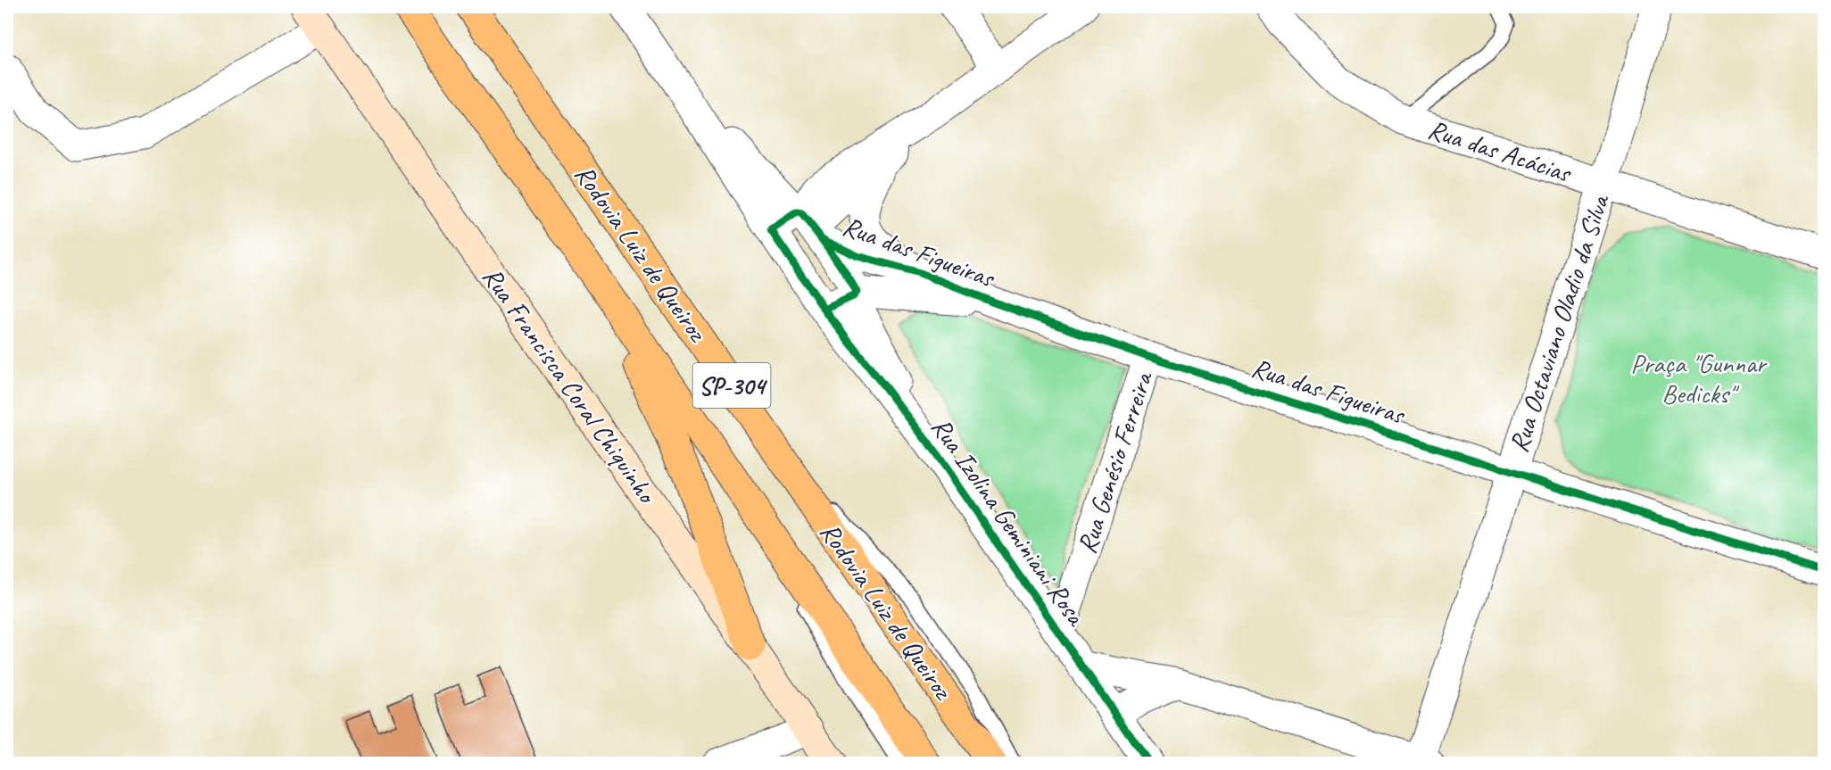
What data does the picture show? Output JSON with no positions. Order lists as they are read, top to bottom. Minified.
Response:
{"streets":{"highway":["Rodovia Luiz de Queiroz","SP-304"],"main road":["Rua Francisca Coral Chiquinho"],"street":["Rua das Acácias","Rua das Figueiras","Rua Octaviano Oladio da Silva","Rua Genésio Ferreira","Rua Izolina Geminiani Rosa"]},"crossings":[["Rua das Acácias","Rua Octaviano Oladio da Silva"],["Rua das Figueiras","Rua Octaviano Oladio da Silva"],["Rua das Figueiras","Rua Genésio Ferreira"],["Rua das Figueiras","Rua Izolina Geminiani Rosa"],["Rua Genésio Ferreira","Rua Izolina Geminiani Rosa"]],"parks":["Praça \"Gunnar Bedicks\""]}
